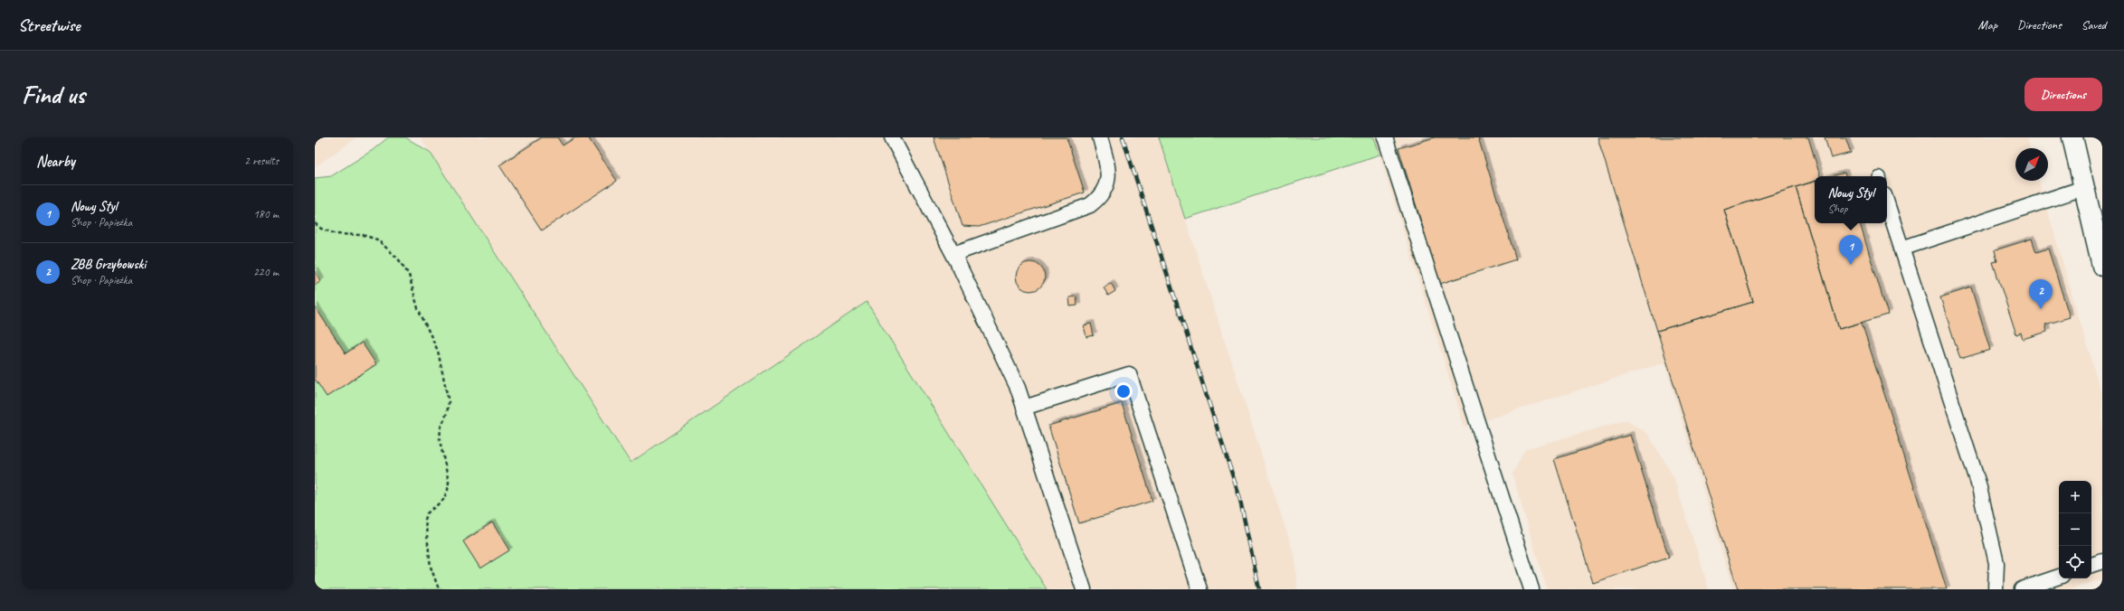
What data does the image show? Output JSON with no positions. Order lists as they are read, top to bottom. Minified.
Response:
{"north":"top right","page":{"header":"Streetwise","nav":["Map","Directions","Saved"],"buttons":"Directions","title":"Find us","heading":["Nearby","2 results"],"popup":["Nowy Styl","Shop"],"list":[{"mark":"1","name":"Nowy Styl","note":"Shop · Papieżka","value":"180 m"},{"mark":"2","name":"ZBB Grzybowski","note":"Shop · Papieżka","value":"220 m"}],"pins":["1","2"],"map_buttons":["+","−"]}}
